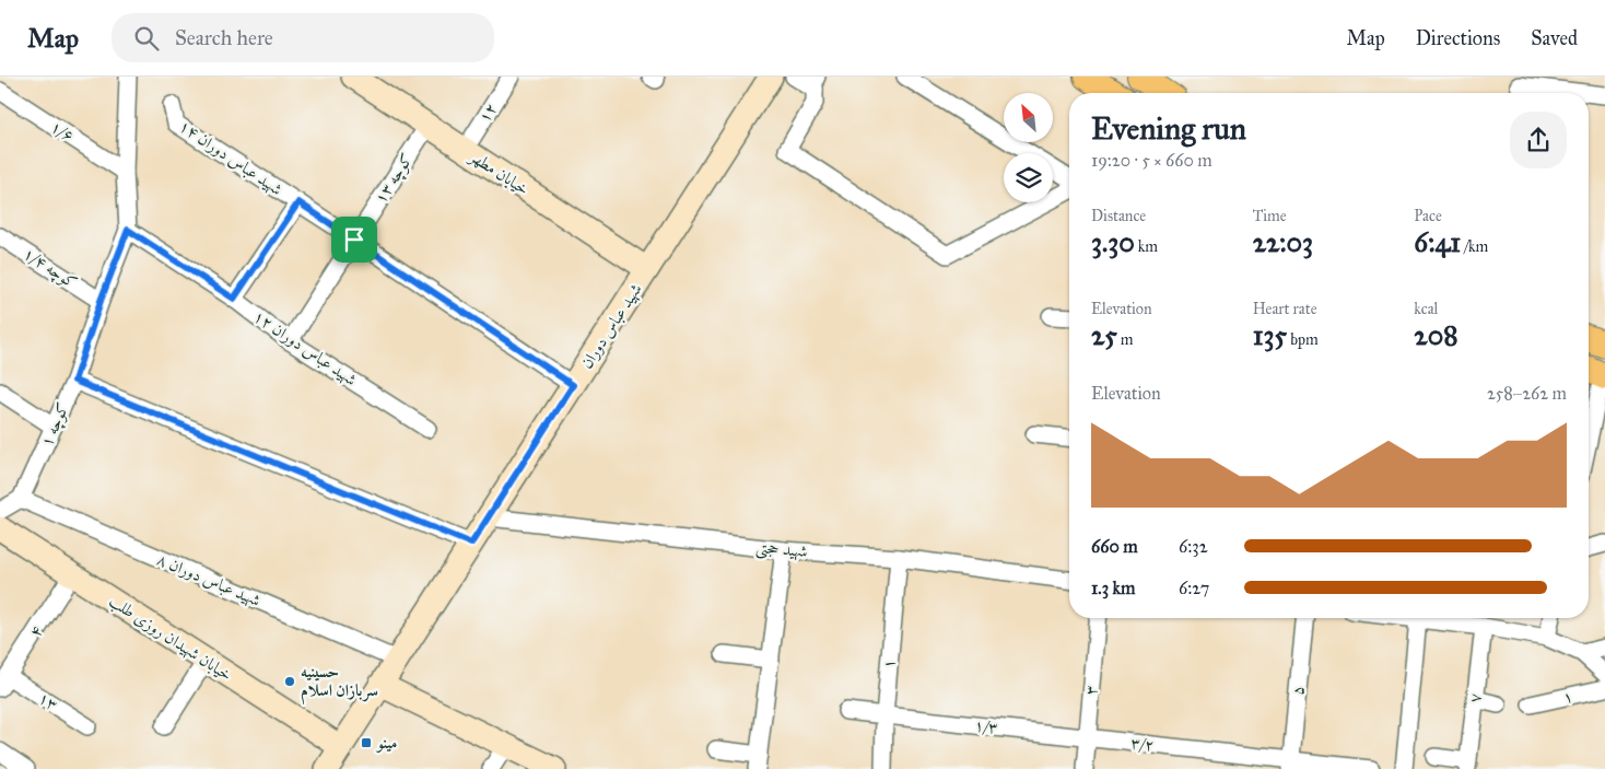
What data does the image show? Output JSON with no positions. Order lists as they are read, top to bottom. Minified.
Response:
{"streets":{"street":["۱۲","۱/۶","شهید عباس دوران ۱۴","خیابان مطهر","کوچه ۱۳","کوچه ۱/۴","شهید عباس دوران","شهید عباس دوران ۱۲","کوچه ۱","شهید حجتی","شهید عباس دوران ۸","۴","خیابان شهیدان روزی طلب","۱","۳","۵","۷","۱۳","۱/۳","۳/۲"]},"crossings":[["۱۲","خیابان مطهر"],["۱/۶","کوچه ۱"],["شهید عباس دوران ۱۴","کوچه ۱۳"],["شهید عباس دوران ۱۴","شهید عباس دوران"],["خیابان مطهر","کوچه ۱۳"],["خیابان مطهر","شهید عباس دوران"],["کوچه ۱۳","شهید عباس دوران ۱۲"],["کوچه ۱/۴","کوچه ۱"],["شهید عباس دوران","شهید حجتی"],["شهید عباس دوران","شهید عباس دوران ۸"],["شهید عباس دوران","خیابان شهیدان روزی طلب"],["شهید عباس دوران ۱۲","کوچه ۱"],["کوچه ۱","شهید عباس دوران ۸"],["شهید حجتی","۱"],["۴","خیابان شهیدان روزی طلب"],["۴","۱۳"],["۱","۱/۳"],["۳","۱/۳"],["۳","۳/۲"],["۵","۳/۲"],["۱/۳","۳/۲"]],"places":{"other":["حسینیه سربازان اسلام"],"transit":["مینو"]},"north":"top left","page":{"header":"Map","search":"Search here","nav":["Map","Directions","Saved"],"heading":["Evening run","19:20 · 5 × 660 m"],"stats":[["Distance","3.30 km"],["Time","22:03"],["Pace","6:41 /km"],["Elevation","25 m"],["Heart rate","135 bpm"],["kcal","208"]],"chart":["Elevation","258–262 m"],"list":[{"name":"660 m","note":"6:32"},{"name":"1.3 km","note":"6:27"}]}}
